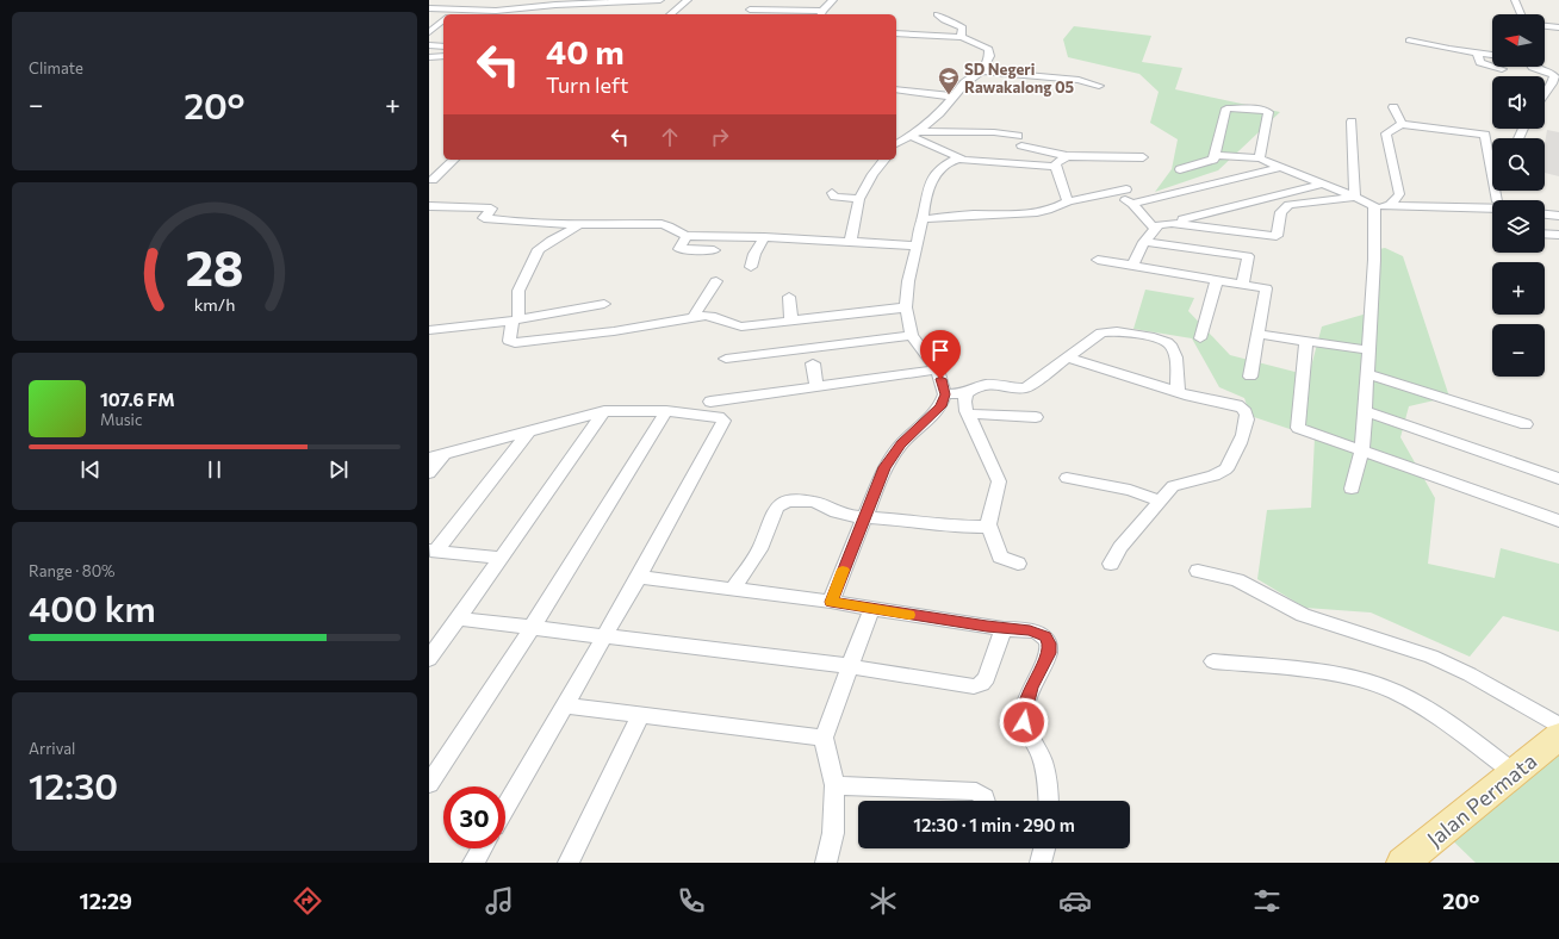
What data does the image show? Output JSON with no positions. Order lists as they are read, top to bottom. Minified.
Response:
{"streets":{"main road":["Jalan Permata"]},"places":{"school or university":["SD Negeri Rawakalong 05"]},"north":"left","page":{"tile":["Climate",["Range · 80%","400 km"],["Arrival","12:30"]],"map_buttons":["+","−"],"turn":["40 m","Turn left"],"heat":["−","20°","+"],"song":["107.6 FM","Music"],"limit":"30","trip":"12:30 · 1 min · 290 m","tabs":["12:29","20°"],"gauge":["28","km/h"]}}
